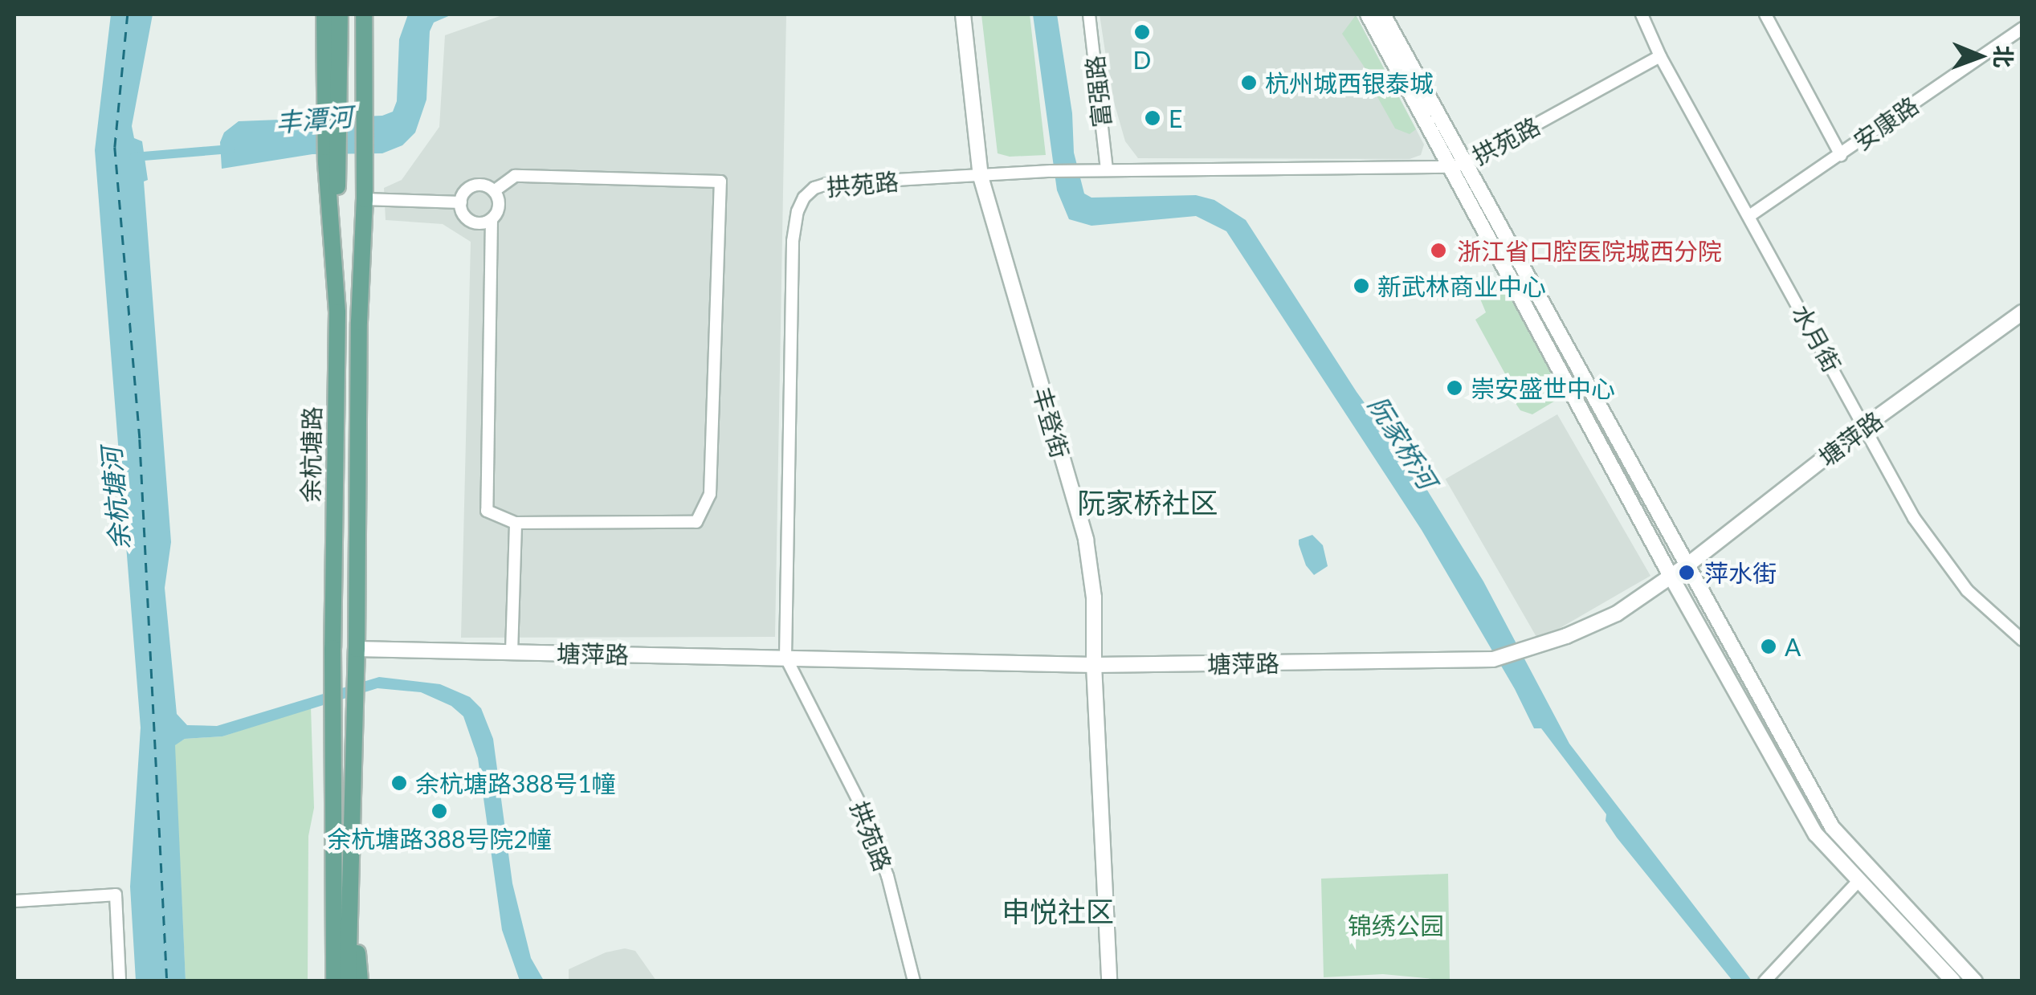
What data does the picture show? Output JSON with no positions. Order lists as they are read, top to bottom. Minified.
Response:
{"streets":{"main road":["余杭塘路"],"street":["富强路","安康路","拱苑路","水月街","丰登街","塘萍路"]},"crossings":[["富强路","拱苑路"],["安康路","水月街"],["拱苑路","水月街"],["拱苑路","丰登街"],["拱苑路","塘萍路"],["水月街","塘萍路"],["丰登街","塘萍路"],["塘萍路","余杭塘路"]],"districts":["阮家桥社区","申悦社区"],"water":["丰潭河","阮家桥河","余杭塘河"],"parks":["锦绣公园"],"places":["D","杭州城西银泰城","E","浙江省口腔医院城西分院","新武林商业中心","崇安盛世中心","萍水街","A","余杭塘路388号1幢","余杭塘路388号院2幢"],"north":"right"}
